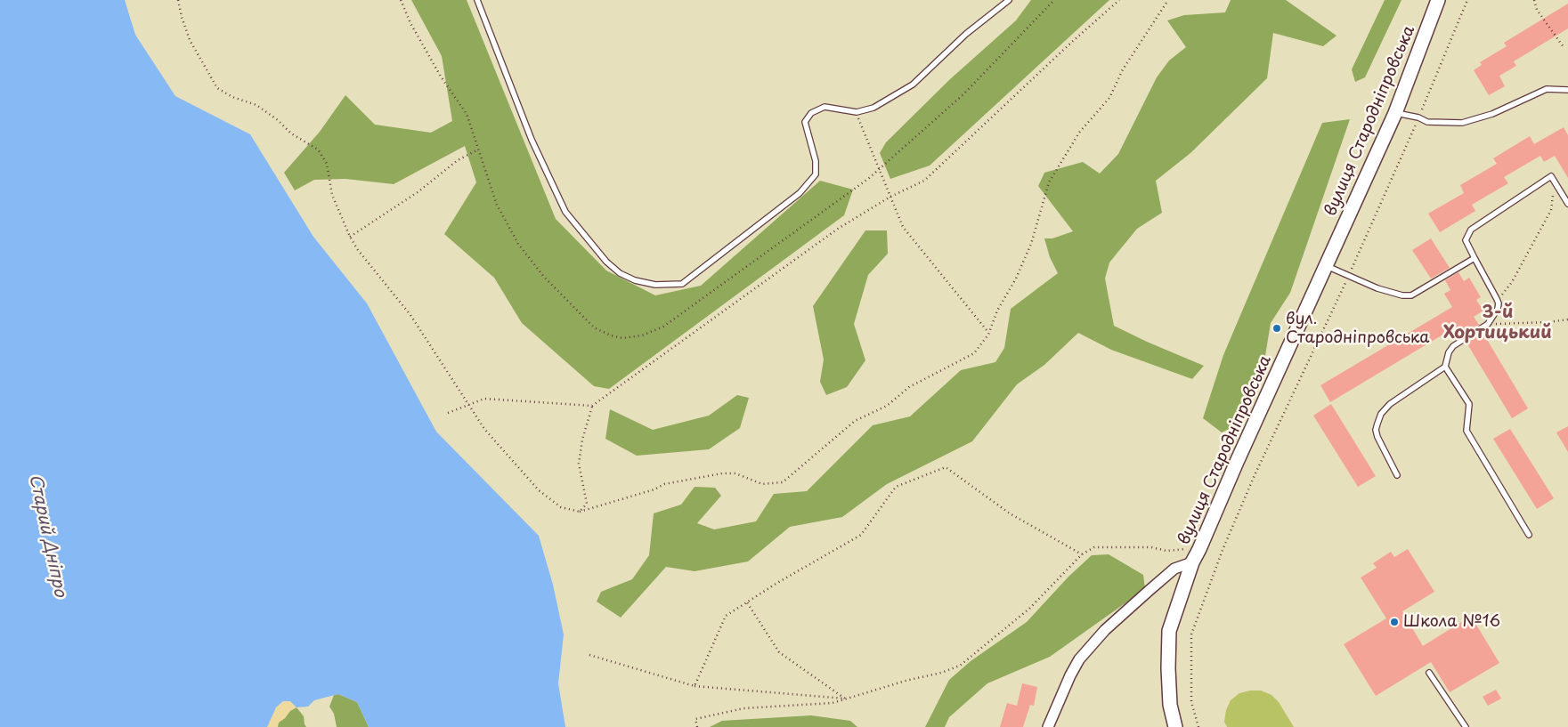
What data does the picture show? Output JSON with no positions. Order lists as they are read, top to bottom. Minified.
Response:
{"streets":{"street":["вулиця Стародніпровська"]},"districts":["3-й Хортицький"],"water":["Старий Дніпро"],"places":["вул. Стародніпровська","Школа №16"]}
